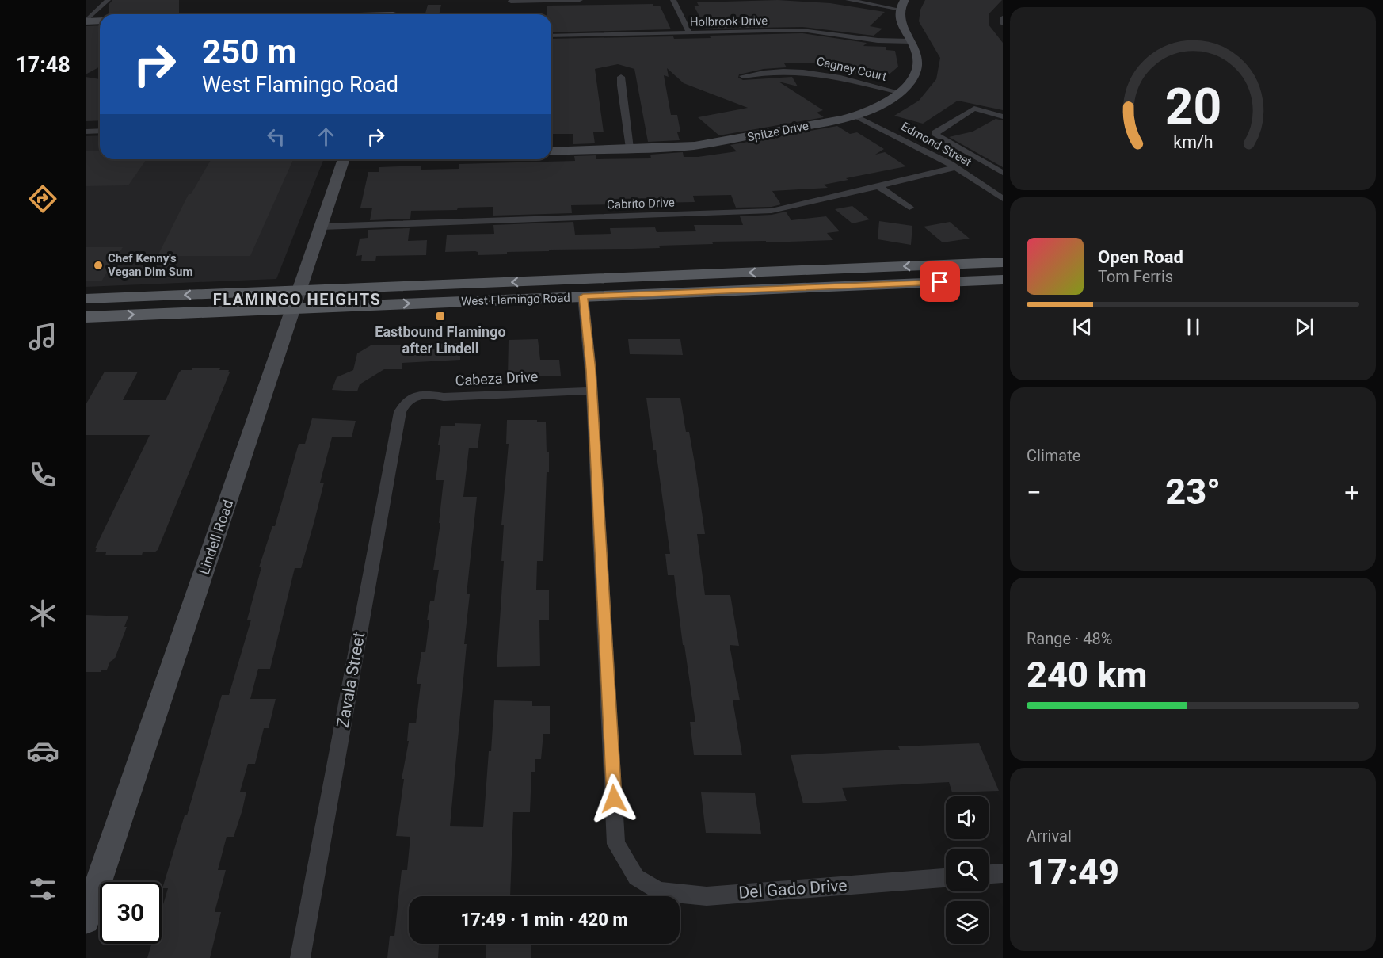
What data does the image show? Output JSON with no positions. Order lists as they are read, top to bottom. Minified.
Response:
{"streets":{"main road":["West Flamingo Road"],"street":["Holbrook Drive","Cagney Court","Spitze Drive","Edmond Street","Cabrito Drive","Cabeza Drive","Lindell Road","Zavala Street","Del Gado Drive"]},"crossings":[["Holbrook Drive","Spitze Drive"],["Cagney Court","Spitze Drive"],["Spitze Drive","Edmond Street"],["Edmond Street","Cabrito Drive"],["Cabrito Drive","Lindell Road"],["West Flamingo Road","Lindell Road"],["Cabeza Drive","Zavala Street"],["Cabeza Drive","Del Gado Drive"]],"districts":["FLAMINGO HEIGHTS"],"places":{"other":["Chef Kenny's Vegan Dim Sum"],"transit":["Eastbound Flamingo after Lindell"]},"page":{"tabs":"17:48","turn":["250 m","West Flamingo Road"],"song":["Open Road","Tom Ferris"],"tile":["Climate",["Range · 48%","240 km"],["Arrival","17:49"]],"heat":["−","23°","+"],"limit":"30","trip":"17:49 · 1 min · 420 m","gauge":["20","km/h"]}}
